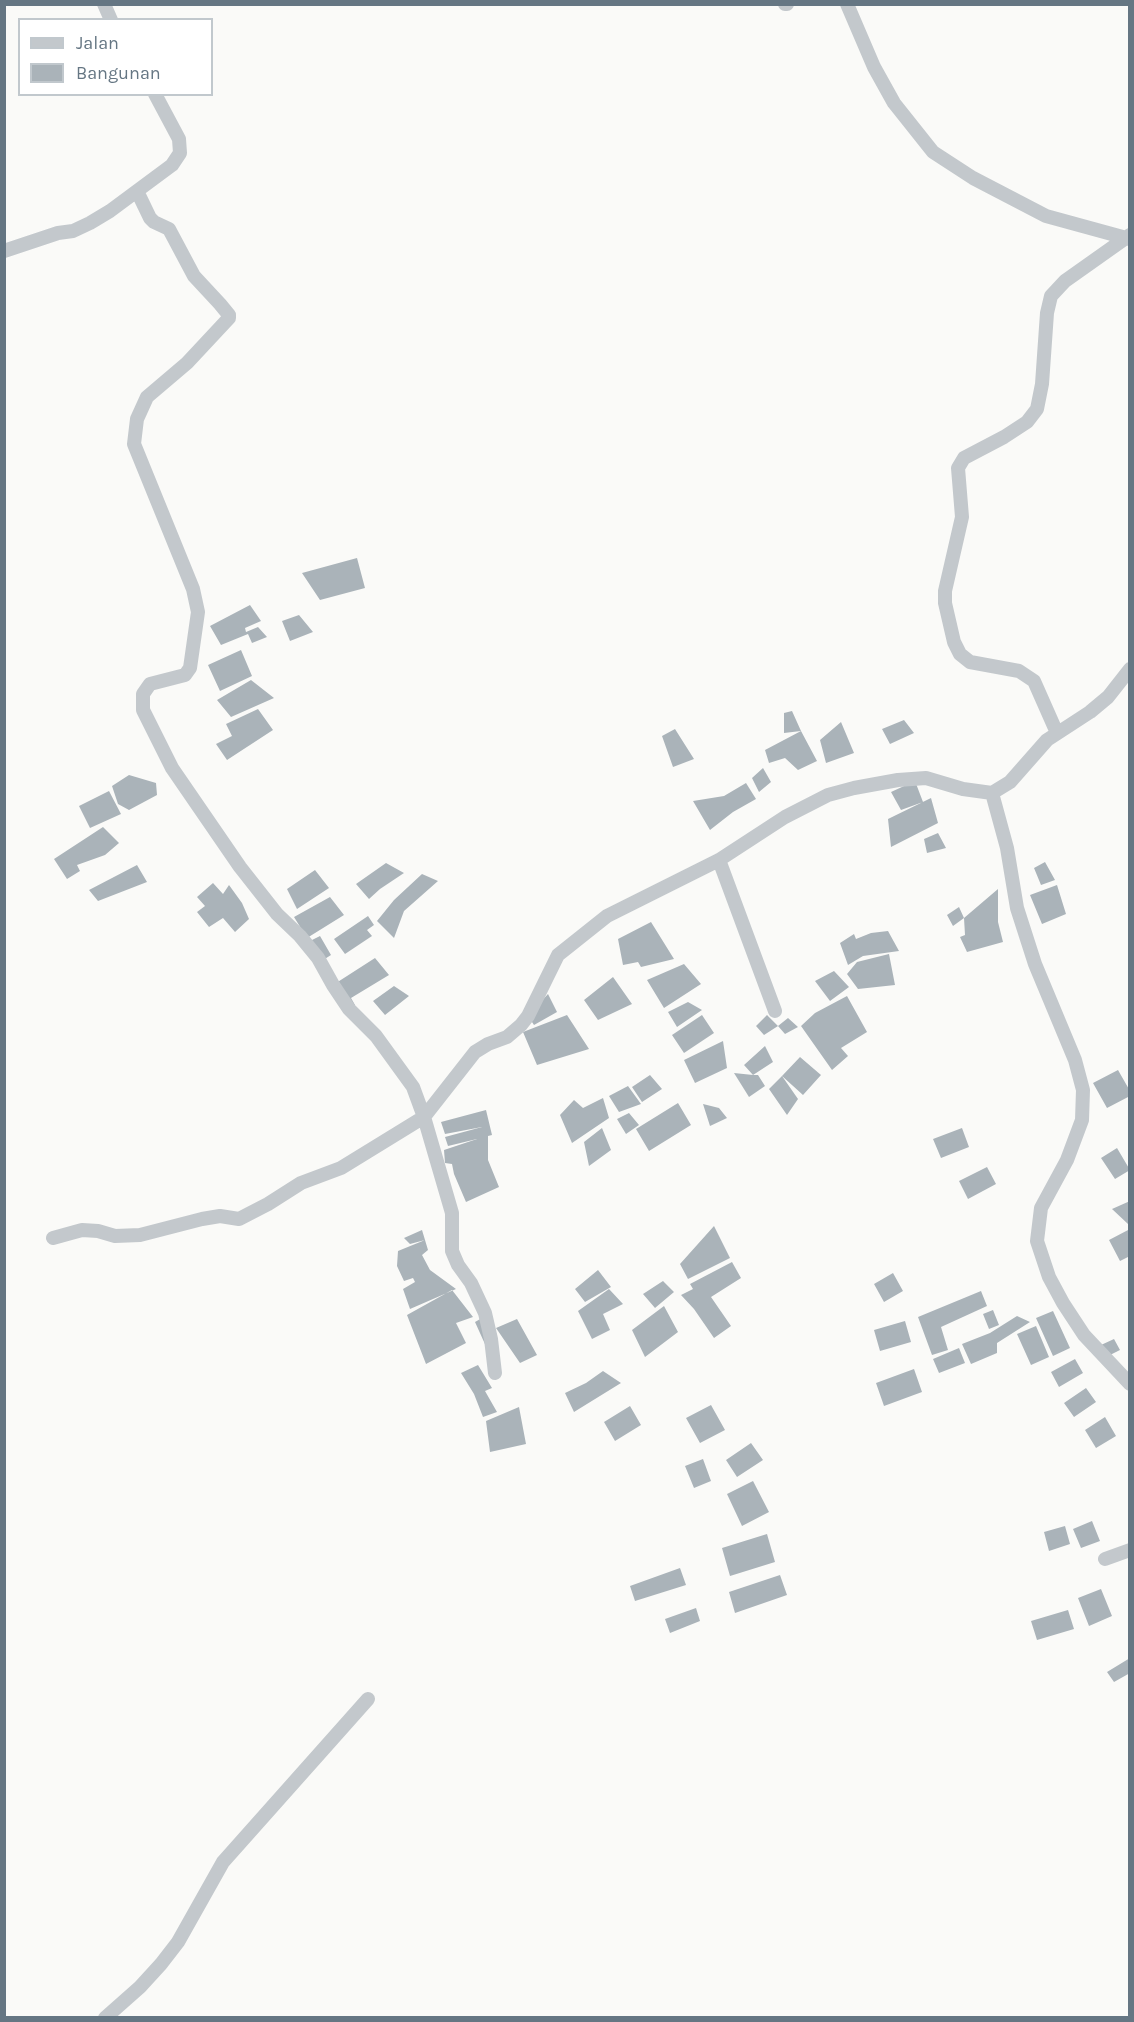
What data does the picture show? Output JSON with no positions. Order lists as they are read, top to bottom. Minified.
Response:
{"legend":["Jalan","Bangunan"]}
